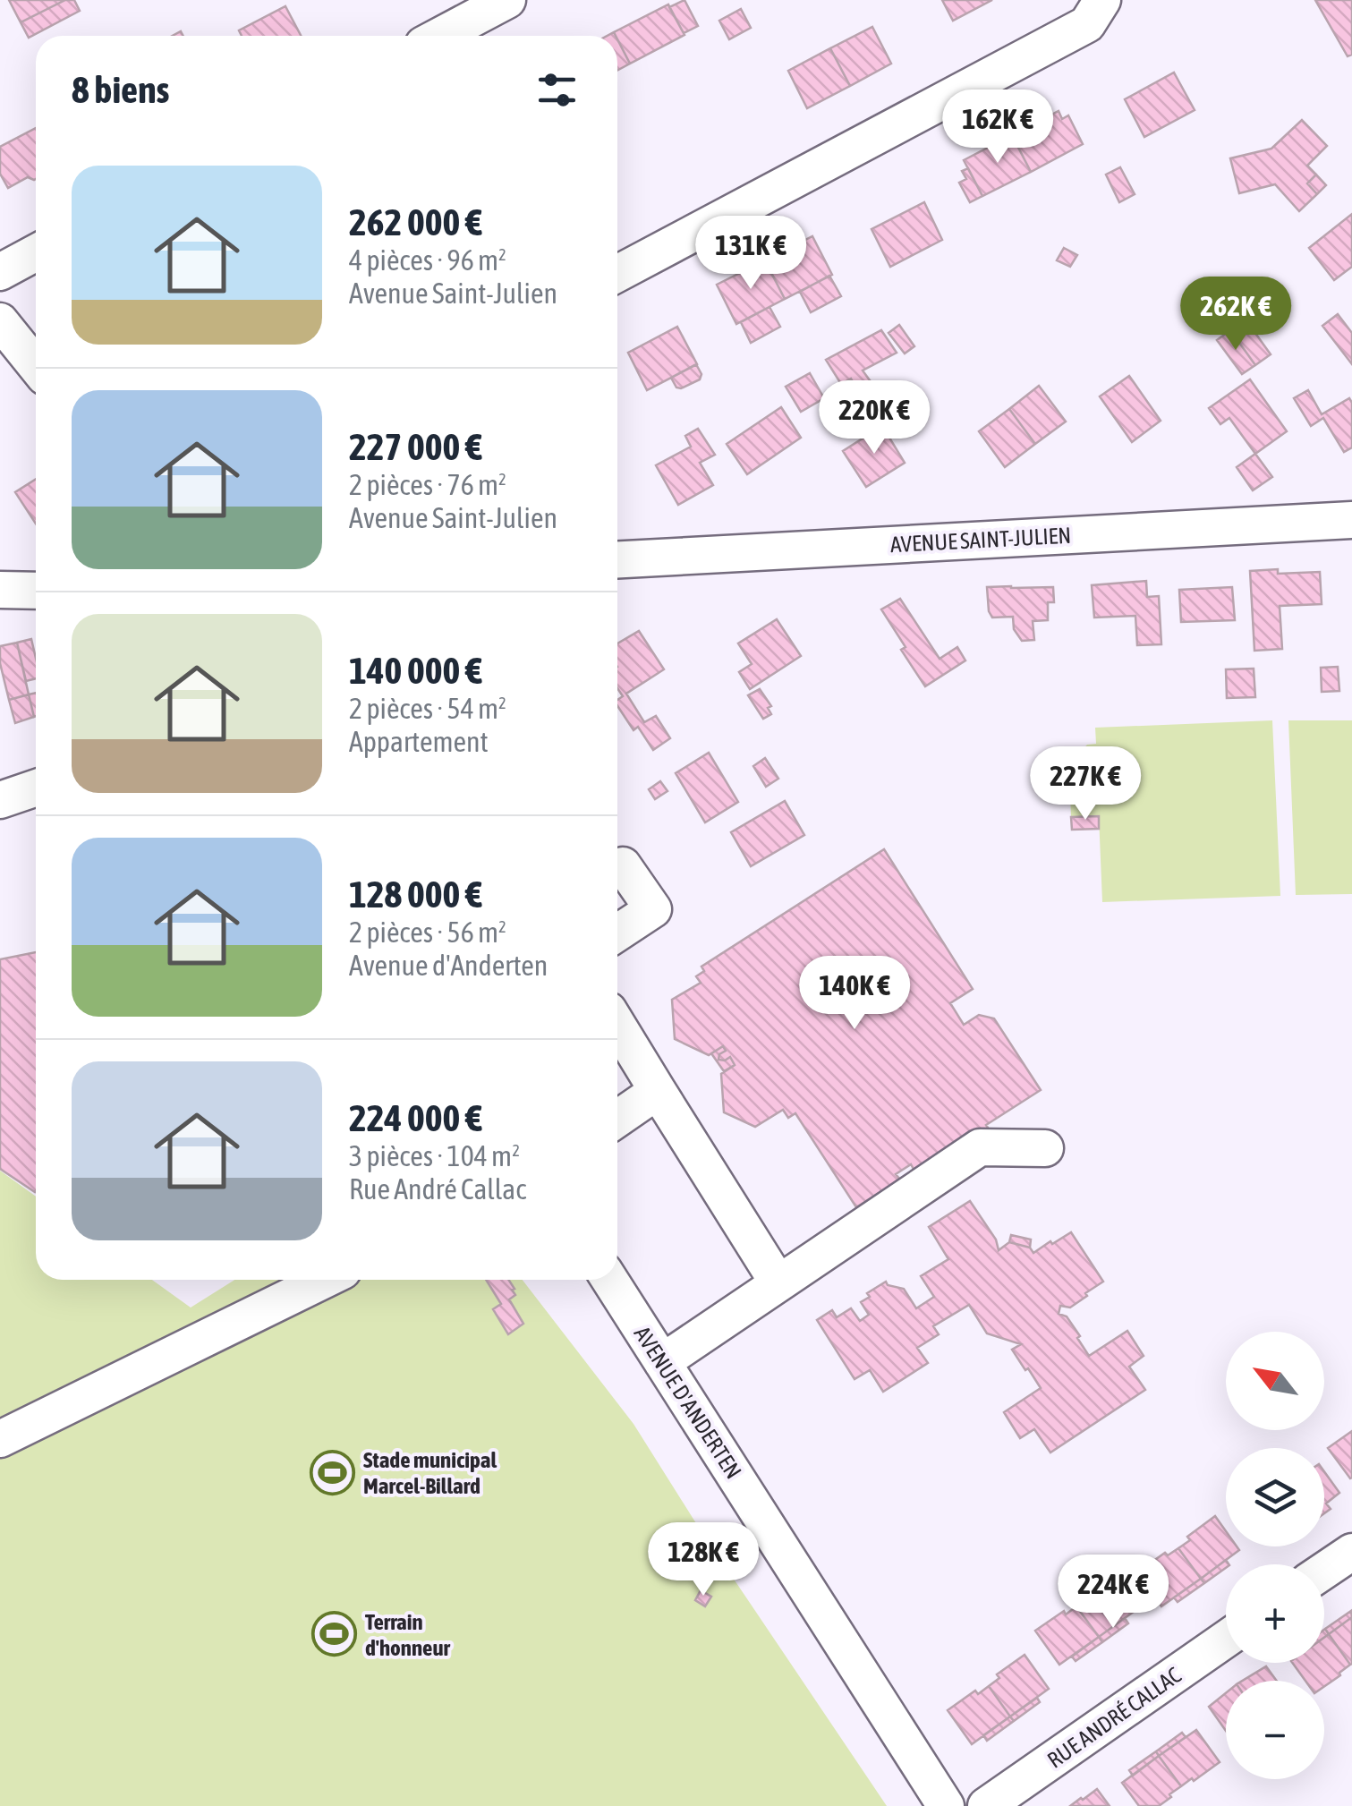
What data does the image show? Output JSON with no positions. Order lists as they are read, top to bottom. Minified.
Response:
{"streets":{"street":["AVENUE SAINT-JULIEN","AVENUE D'ANDERTEN","RUE ANDRÉ CALLAC"]},"places":{"sports":["Stade municipal Marcel-Billard","Terrain d'honneur"]},"north":"top left","page":{"heading":"8 biens","price":["162K €","131K €","262K €","220K €","227K €","140K €","128K €","224K €"],"list":[{"name":"262 000 €","note":"4 pièces · 96 m² · Avenue Saint-Julien"},{"name":"227 000 €","note":"2 pièces · 76 m² · Avenue Saint-Julien"},{"name":"140 000 €","note":"2 pièces · 54 m² · Appartement"},{"name":"128 000 €","note":"2 pièces · 56 m² · Avenue d'Anderten"},{"name":"224 000 €","note":"3 pièces · 104 m² · Rue André Callac"}],"map_buttons":["+","−"]}}
